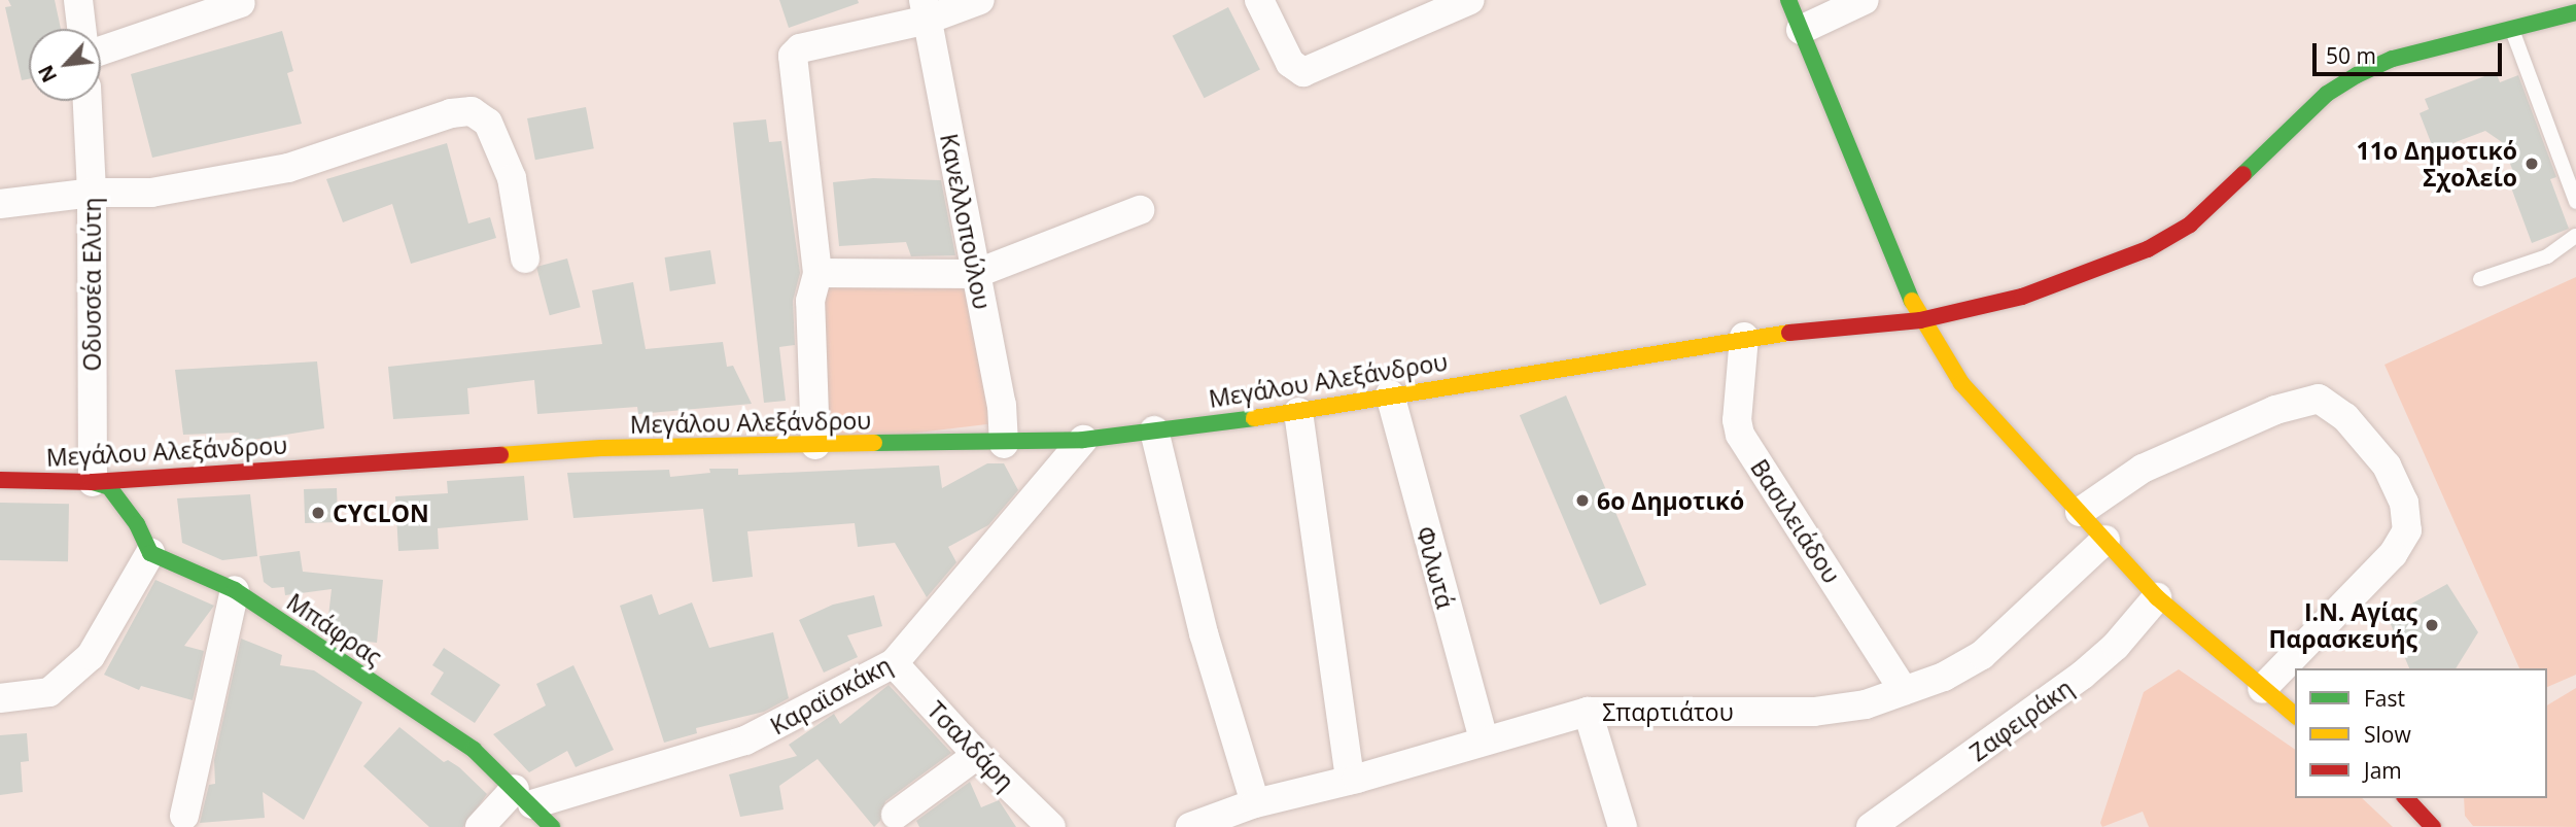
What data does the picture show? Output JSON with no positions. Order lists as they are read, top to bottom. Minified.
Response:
{"streets":{"main road":["Μεγάλου Αλεξάνδρου","Μπάφρας"],"street":["Κανελλοπούλου","Οδυσσέα Ελύτη","Βασιλειάδου","Φιλωτά","Καραϊσκάκη","Σπαρτιάτου","Ζαφειράκη","Τσαλδάρη"]},"crossings":[["Κανελλοπούλου","Μεγάλου Αλεξάνδρου"],["Οδυσσέα Ελύτη","Μεγάλου Αλεξάνδρου"],["Μεγάλου Αλεξάνδρου","Βασιλειάδου"],["Μεγάλου Αλεξάνδρου","Φιλωτά"],["Μεγάλου Αλεξάνδρου","Καραϊσκάκη"],["Βασιλειάδου","Σπαρτιάτου"],["Φιλωτά","Σπαρτιάτου"],["Μπάφρας","Καραϊσκάκη"],["Καραϊσκάκη","Τσαλδάρη"]],"places":["11ο Δημοτικό Σχολείο","6ο Δημοτικό","CYCLON","Ι.Ν. Αγίας Παρασκευής"],"legend":["Fast","Slow","Jam"],"scale_bar":"50 m","north":"bottom left"}
